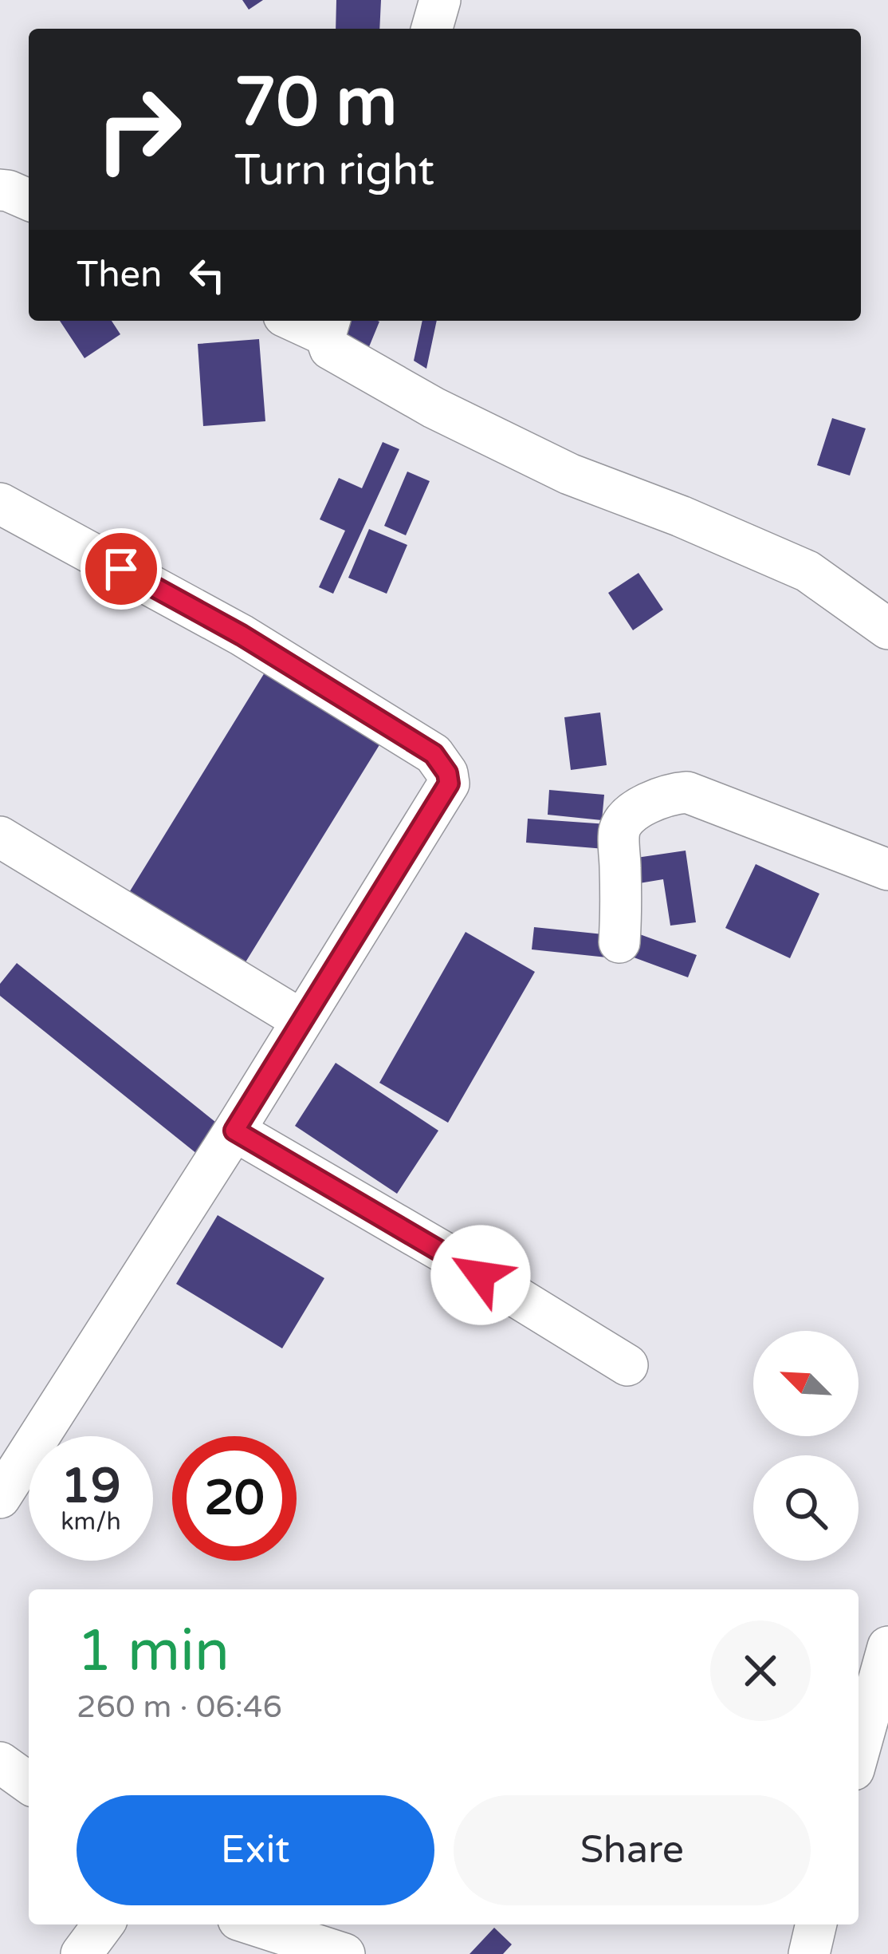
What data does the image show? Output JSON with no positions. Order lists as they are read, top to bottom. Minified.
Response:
{"north":"top left","page":{"turn":["70 m","Turn right"],"then":"Then","speed":"19 km/h","limit":"20","heading":["1 min","260 m · 06:46"],"buttons":["Exit","Share"]}}
